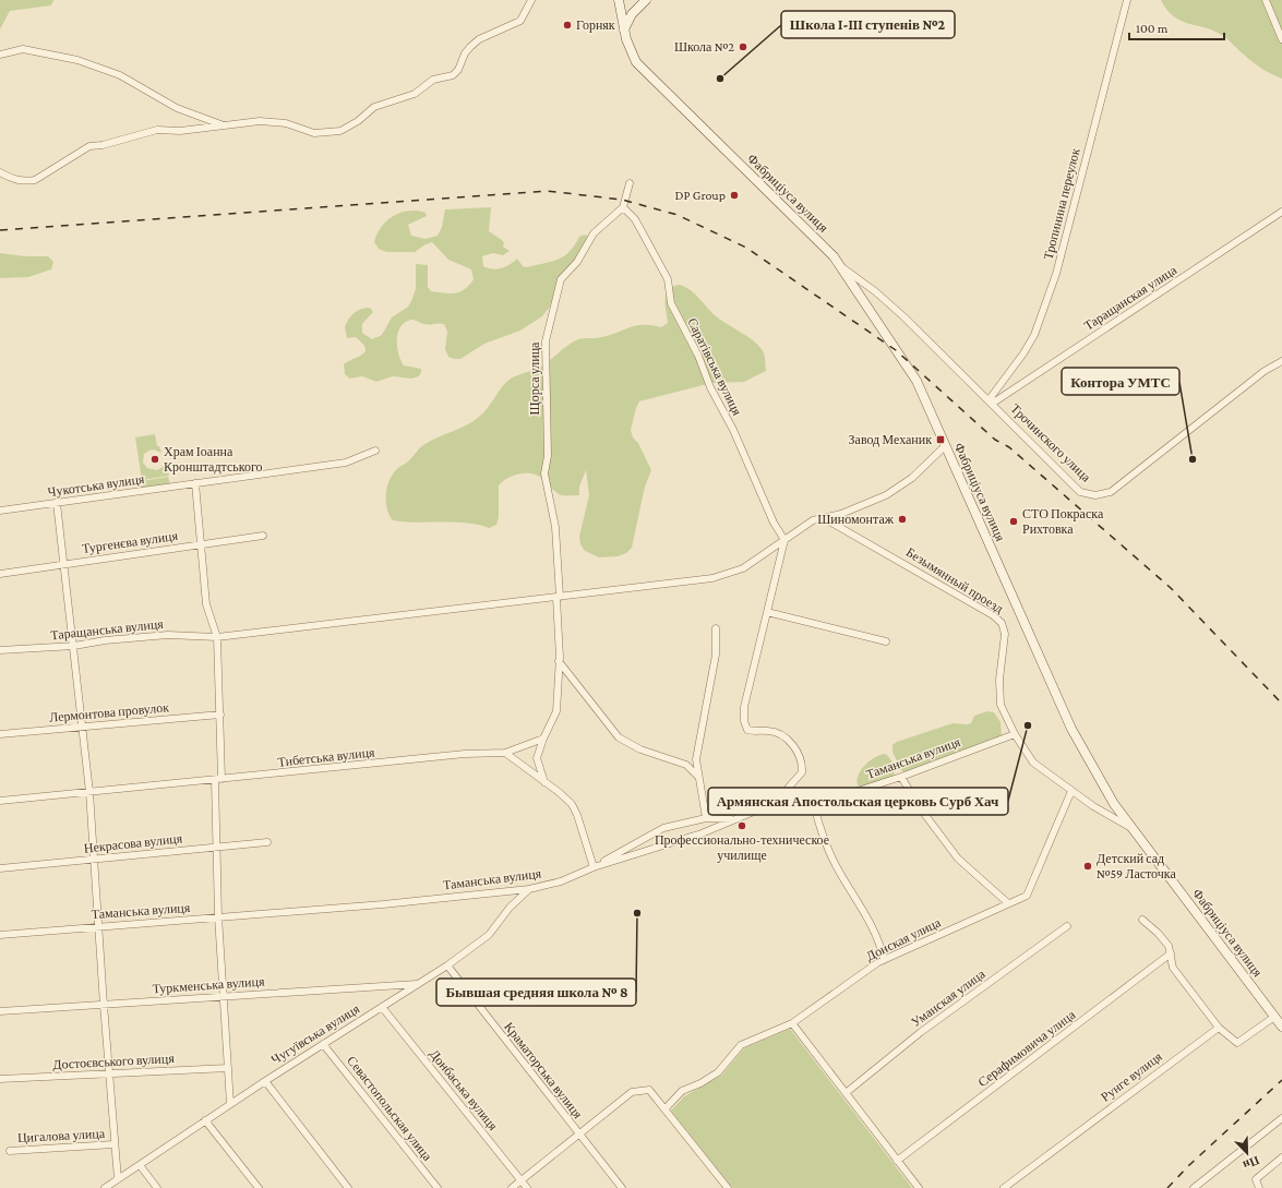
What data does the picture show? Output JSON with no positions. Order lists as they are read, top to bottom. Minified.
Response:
{"streets":{"main road":["Фабриціуса вулиця"],"street":["Тропинина переулок","Таращанская улица","Саратівська вулиця","Щорса улица","Трочинского улица","Чукотська вулиця","Тургенєва вулиця","Безымянный проезд","Таращанська вулиця","Лермонтова провулок","Тибетська вулиця","Таманська вулиця","Некрасова вулиця","Донская улица","Туркменська вулиця","Уманская улица","Чугуївська вулиця","Серафимовича улица","Достоєвського вулиця","Краматорська вулиця","Рунге вулиця","Донбаська вулиця","Севастопольская улица","Цигалова улица"]},"crossings":[["Фабриціуса вулиця","Трочинского улица"],["Фабриціуса вулиця","Безымянный проезд"],["Фабриціуса вулиця","Таращанська вулиця"],["Тропинина переулок","Таращанская улица"],["Тропинина переулок","Трочинского улица"],["Таращанская улица","Трочинского улица"],["Саратівська вулиця","Щорса улица"],["Саратівська вулиця","Таращанська вулиця"],["Щорса улица","Таращанська вулиця"],["Щорса улица","Тибетська вулиця"],["Безымянный проезд","Таращанська вулиця"],["Безымянный проезд","Таманська вулиця"],["Безымянный проезд","Донская улица"],["Таманська вулиця","Чугуївська вулиця"],["Туркменська вулиця","Чугуївська вулиця"],["Чугуївська вулиця","Краматорська вулиця"],["Чугуївська вулиця","Донбаська вулиця"],["Чугуївська вулиця","Севастопольская улица"]],"places":{"other":["Горняк","Школа №2","Школа I-III ступенів №2","DP Group","Храм Іоанна Кронштадтського","Контора УМТС","Шиномонтаж","СТО Покраска Рихтовка","Армянская Апостольская церковь Сурб Хач","Профессионально-техническое училище","Детский сад №59 Ласточка","Бывшая средняя школа № 8"],"transit":["Завод Механик"]},"scale_bar":"100 m","north":"bottom right"}
